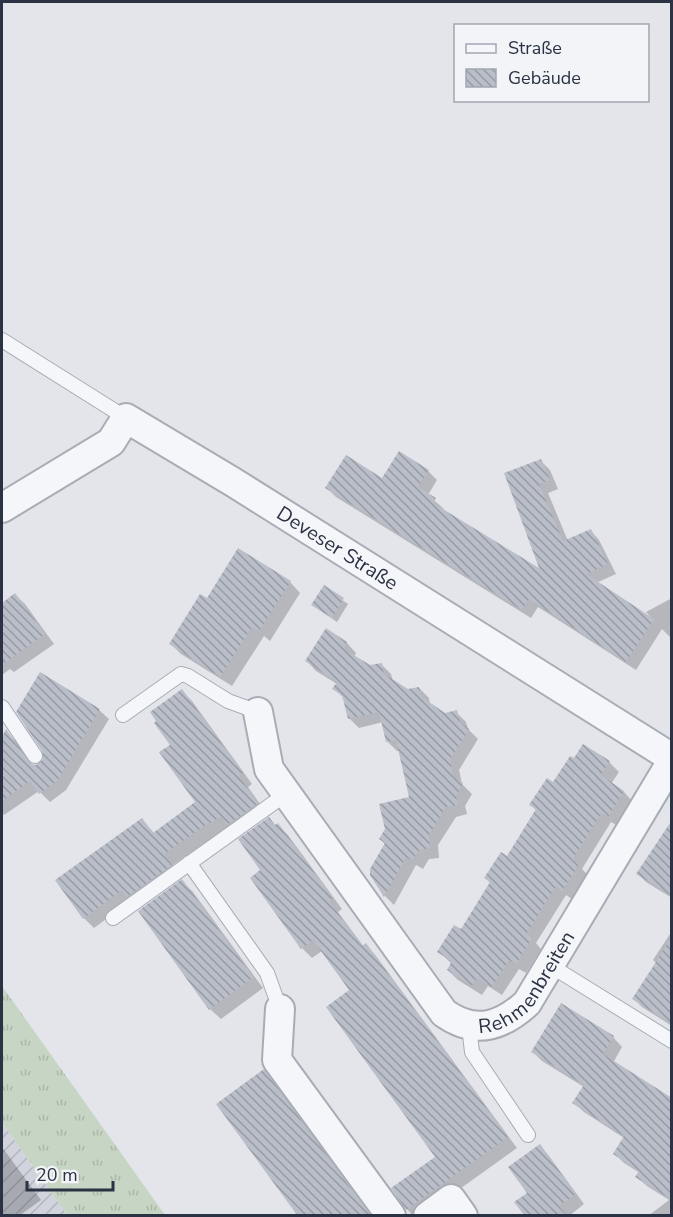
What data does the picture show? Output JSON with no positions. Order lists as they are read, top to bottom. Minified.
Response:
{"streets":{"street":["Deveser Straße","Rehmenbreiten"]},"crossings":[["Deveser Straße","Rehmenbreiten"]],"legend":["Straße","Gebäude"],"scale_bar":"20 m"}
